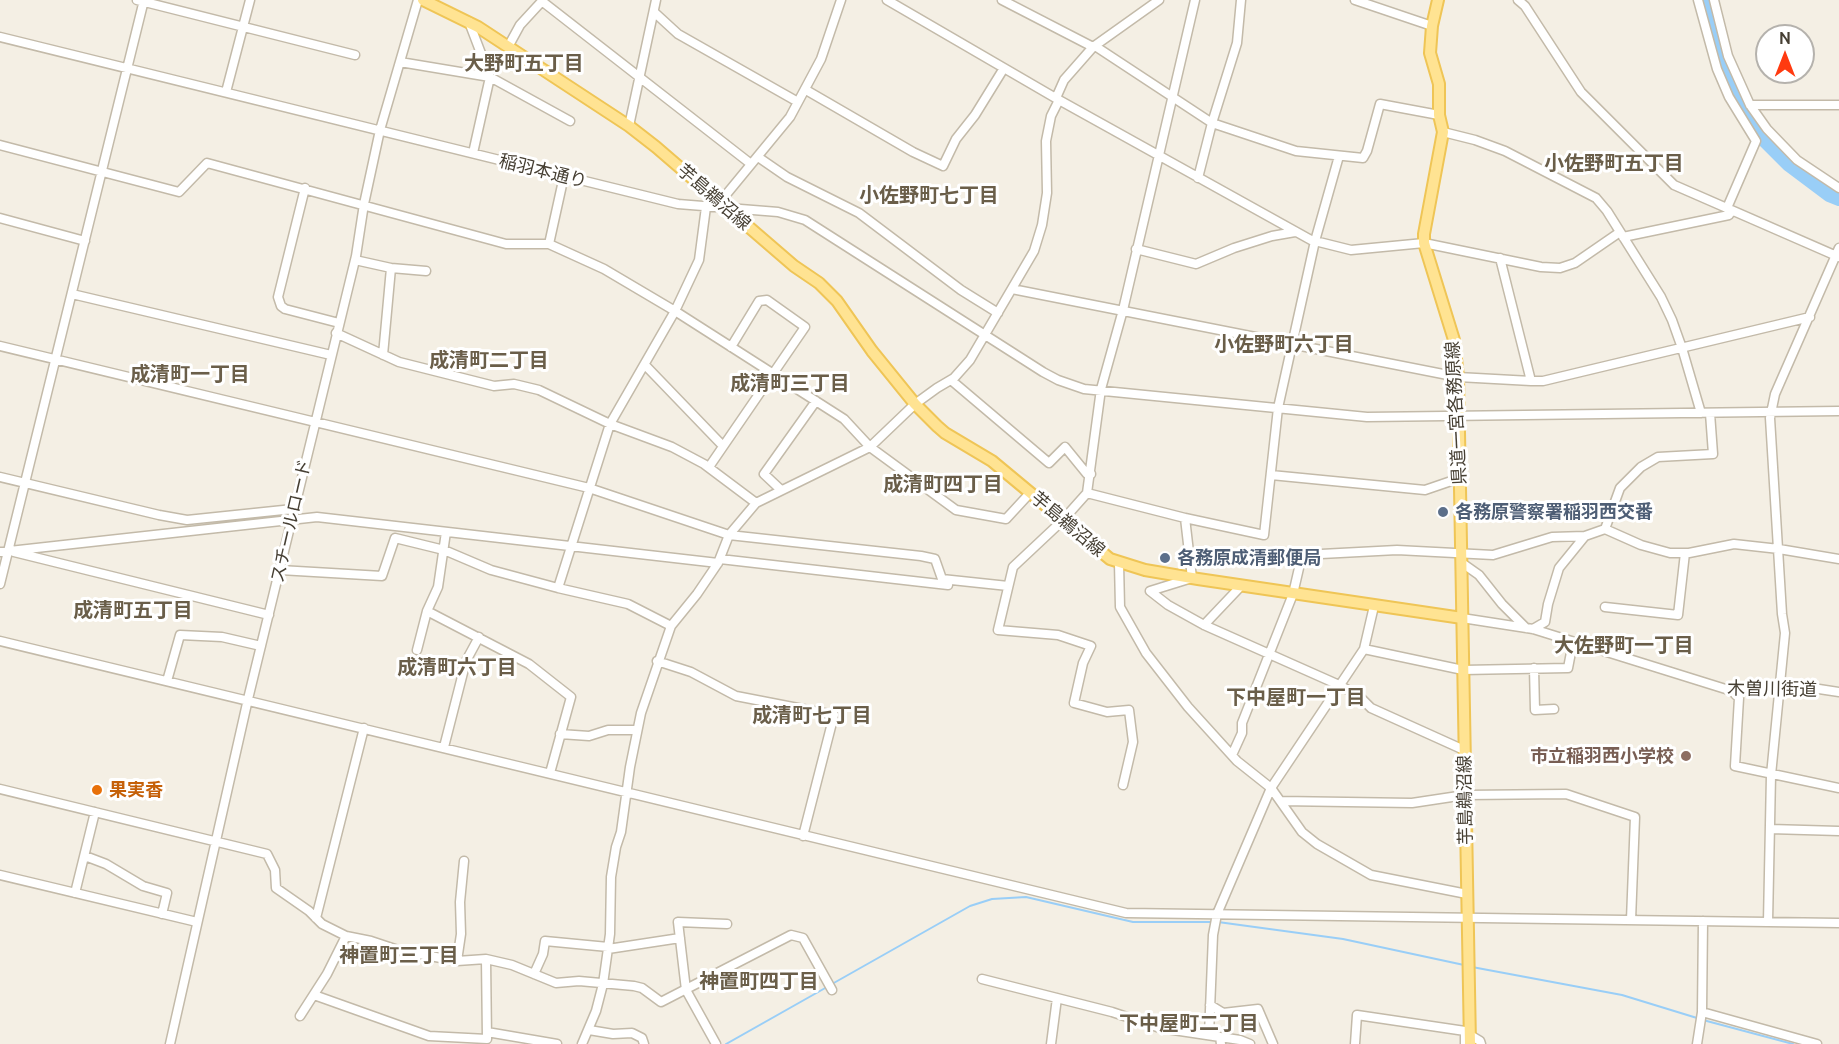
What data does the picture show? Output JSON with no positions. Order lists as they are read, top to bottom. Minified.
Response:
{"streets":{"main road":["芋島鵜沼線","県道一宮各務原線"],"street":["稲羽本通り","スチールロード","木曽川街道"]},"crossings":[["稲羽本通り","芋島鵜沼線"],["稲羽本通り","県道一宮各務原線"],["稲羽本通り","スチールロード"],["芋島鵜沼線","県道一宮各務原線"],["芋島鵜沼線","木曽川街道"],["県道一宮各務原線","木曽川街道"]],"districts":["大野町五丁目","小佐野町五丁目","小佐野町七丁目","小佐野町六丁目","成清町二丁目","成清町一丁目","成清町三丁目","成清町四丁目","成清町五丁目","大佐野町一丁目","成清町六丁目","下中屋町一丁目","成清町七丁目","神置町三丁目","神置町四丁目","下中屋町二丁目"],"places":["各務原警察署稲羽西交番","各務原成清郵便局","市立稲羽西小学校","果実香"],"north":"top"}
